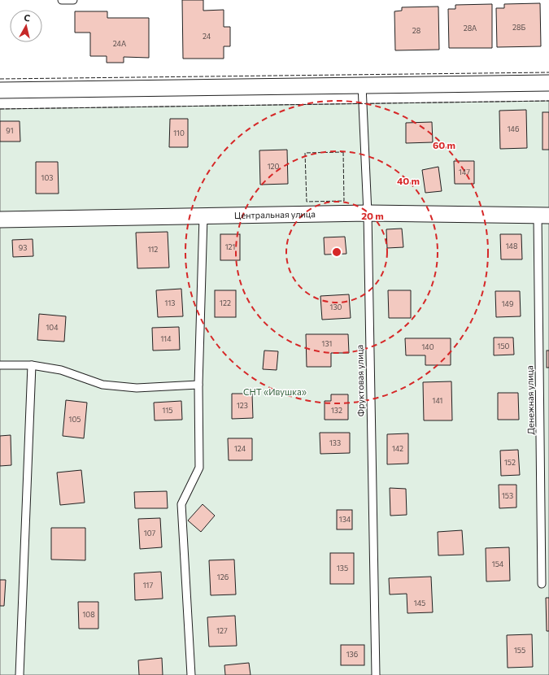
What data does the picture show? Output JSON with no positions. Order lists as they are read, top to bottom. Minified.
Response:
{"streets":{"street":["Центральная улица"],"lane":["Фруктовая улица","Денежная улица"]},"crossings":[["Центральная улица","Фруктовая улица"],["Центральная улица","Денежная улица"]],"parks":["СНТ «Ивушка»"],"house_numbers":["28Б","28А","28","24","24А","146","91","110","120","147","103","148","121","93","112","113","122","149","130","104","114","131","150","140","141","123","115","132","105","133","124","142","152","153","134","107","154","135","126","117","145","108","127","155","136"],"north":"top","rings":["60 m","40 m","20 m"]}
